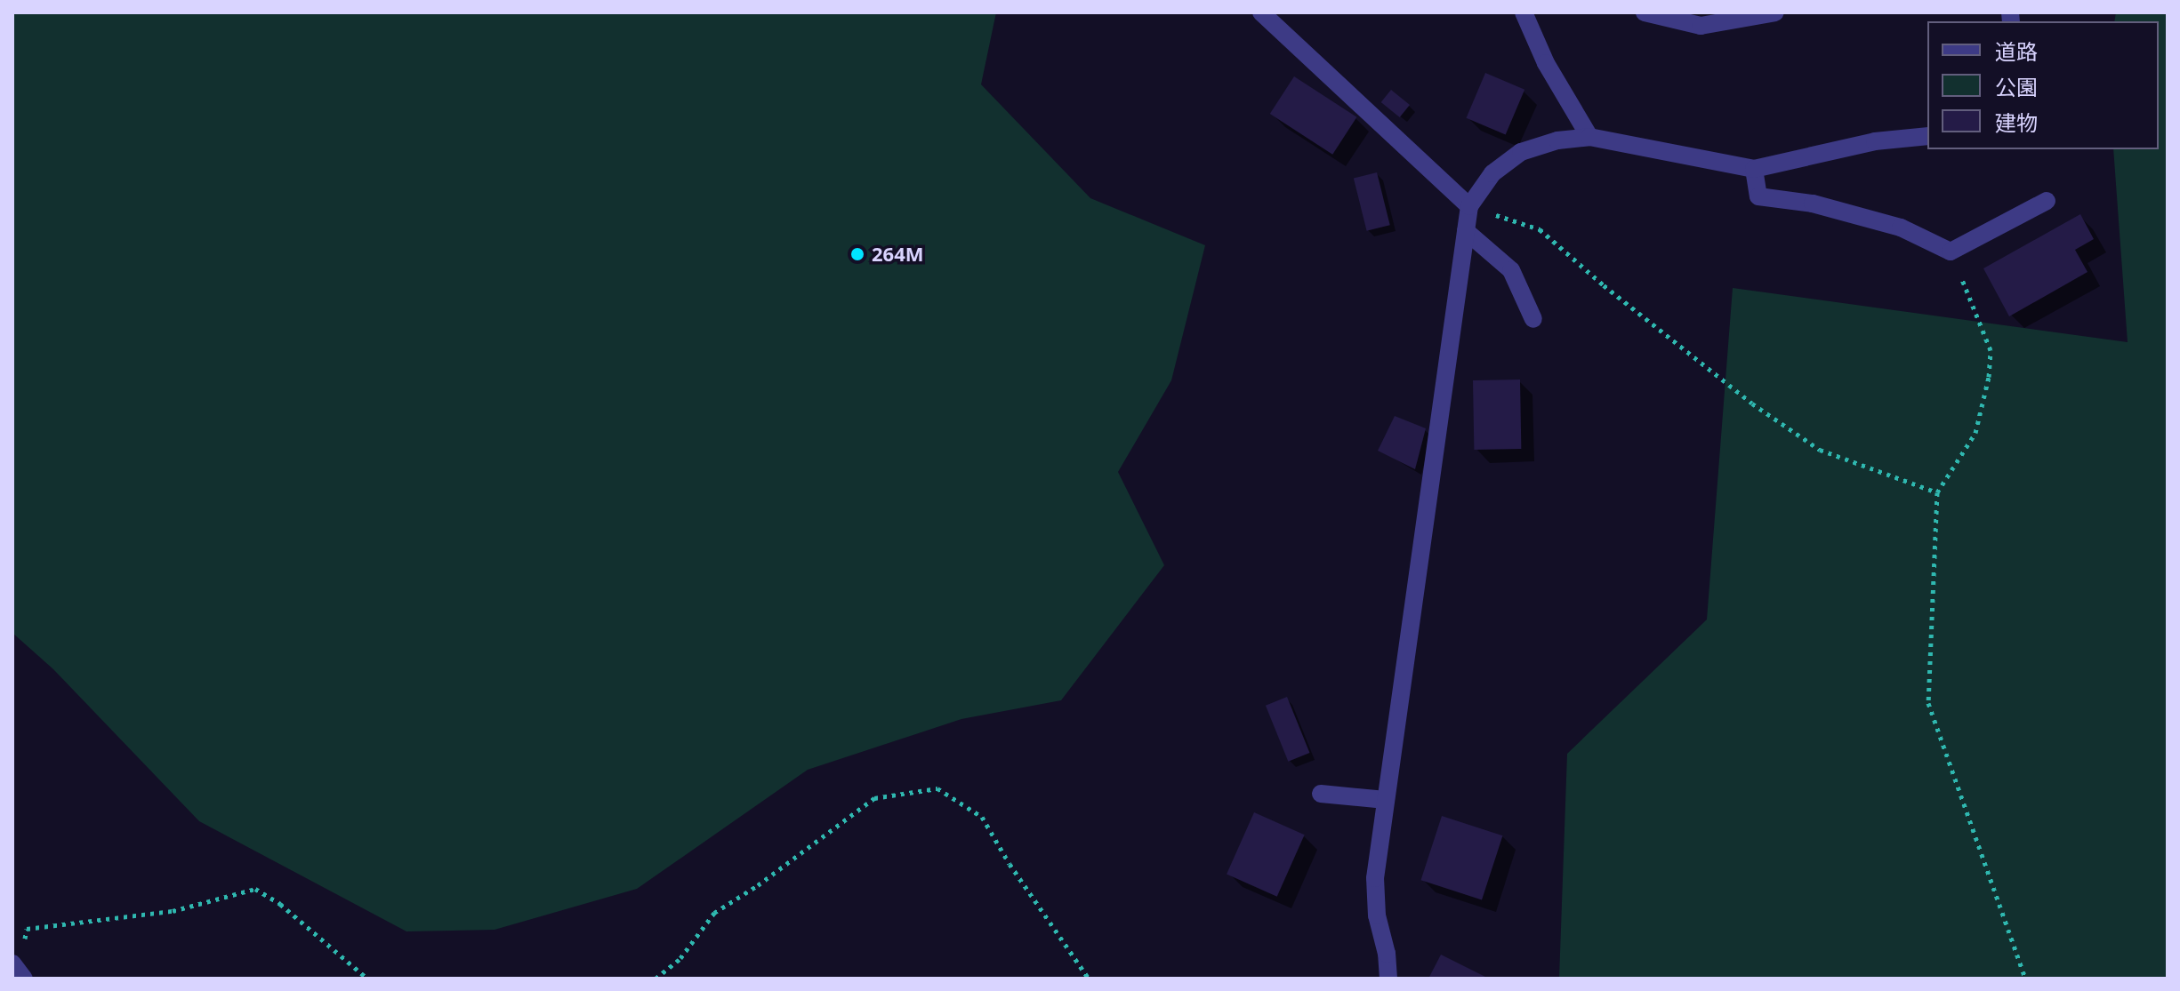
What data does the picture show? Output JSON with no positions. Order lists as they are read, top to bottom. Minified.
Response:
{"places":["264M"],"legend":["道路","公園","建物"]}
